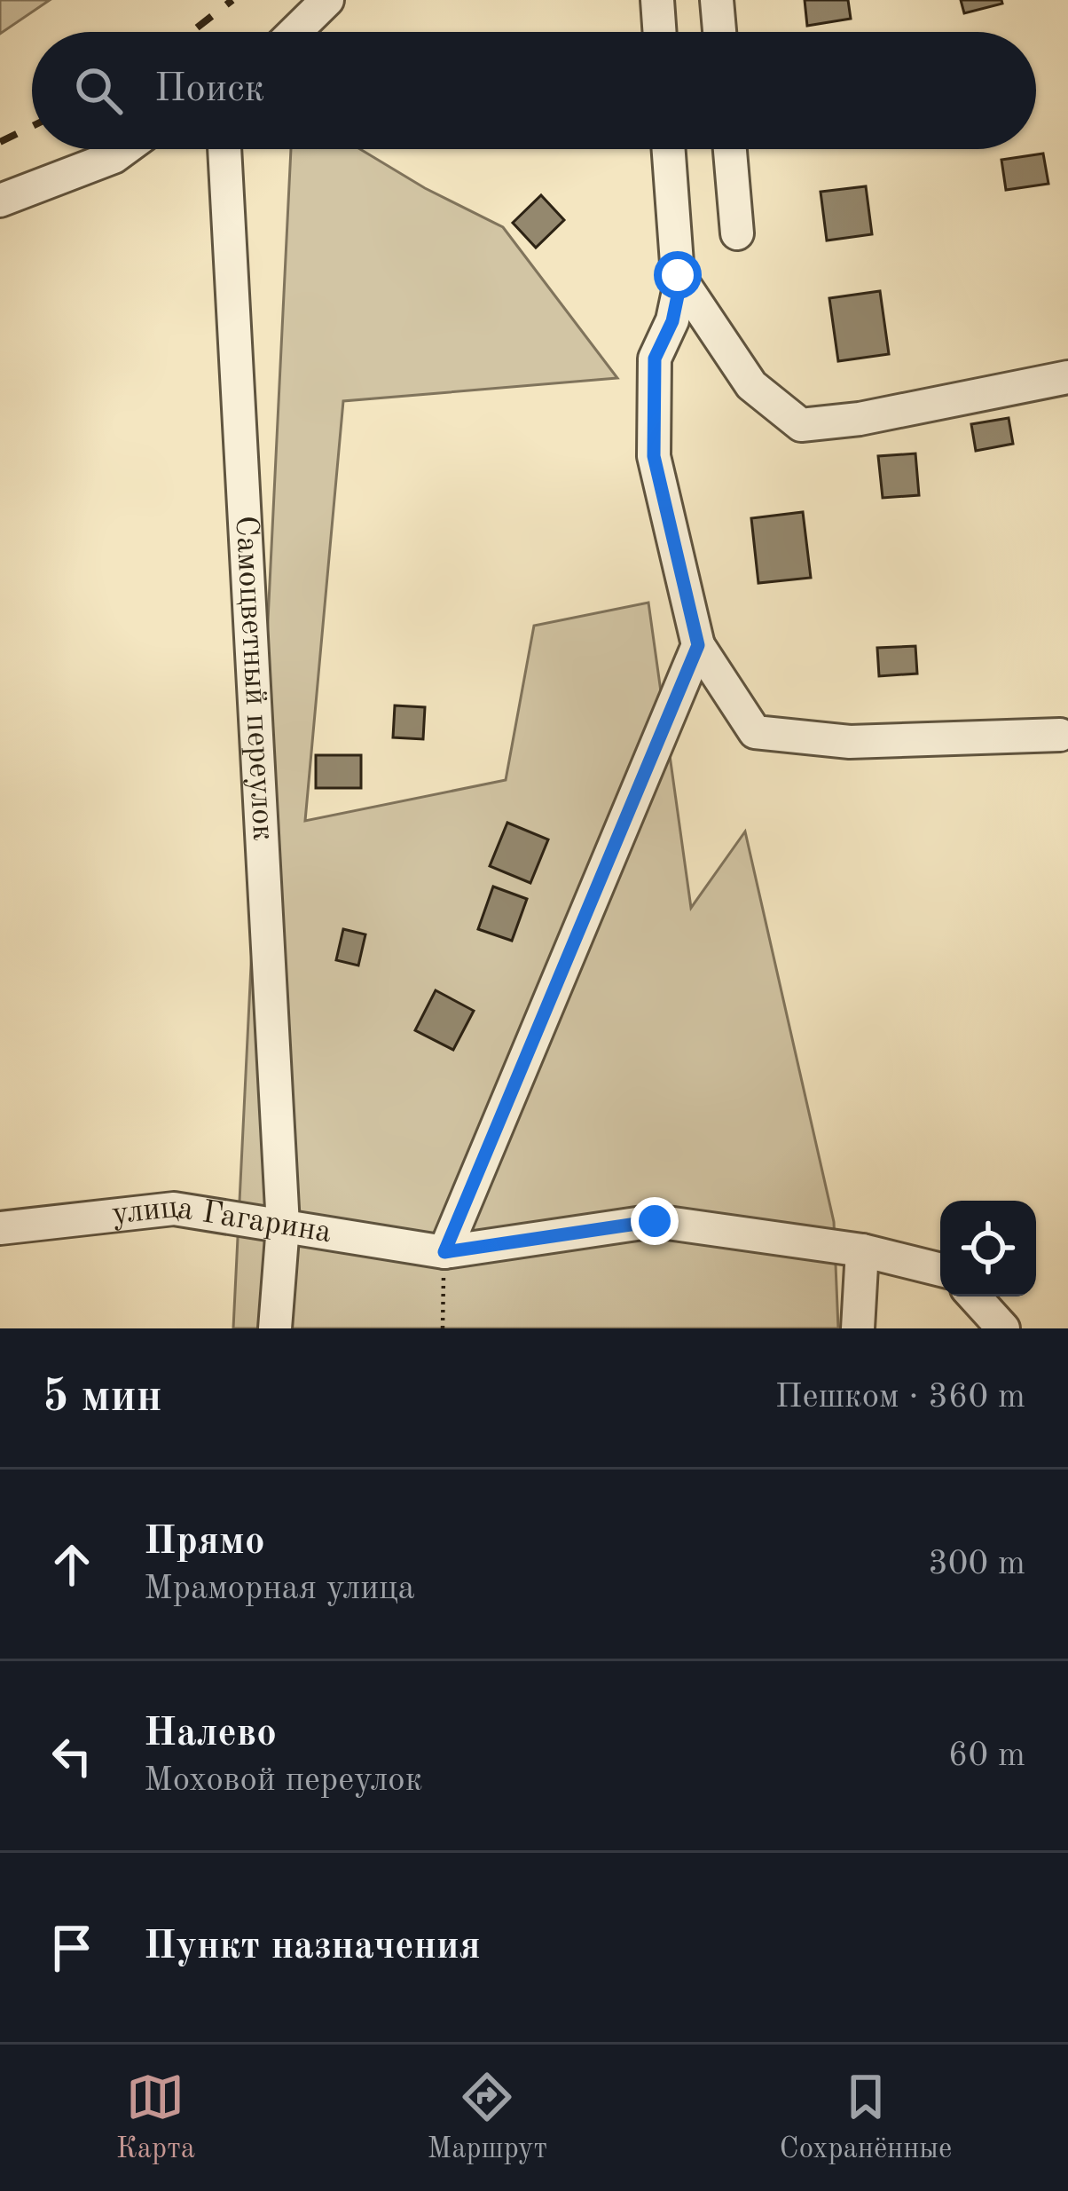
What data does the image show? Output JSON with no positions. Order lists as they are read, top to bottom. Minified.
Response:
{"streets":{"street":["Самоцветный переулок","улица Гагарина"]},"crossings":[["Самоцветный переулок","улица Гагарина"]],"page":{"search":"Поиск","heading":["5 мин","Пешком · 360 m"],"list":[["Прямо","Мраморная улица","300 m"],["Налево","Моховой переулок","60 m"],"Пункт назначения"],"nav":["Карта","Маршрут","Сохранённые"]}}
